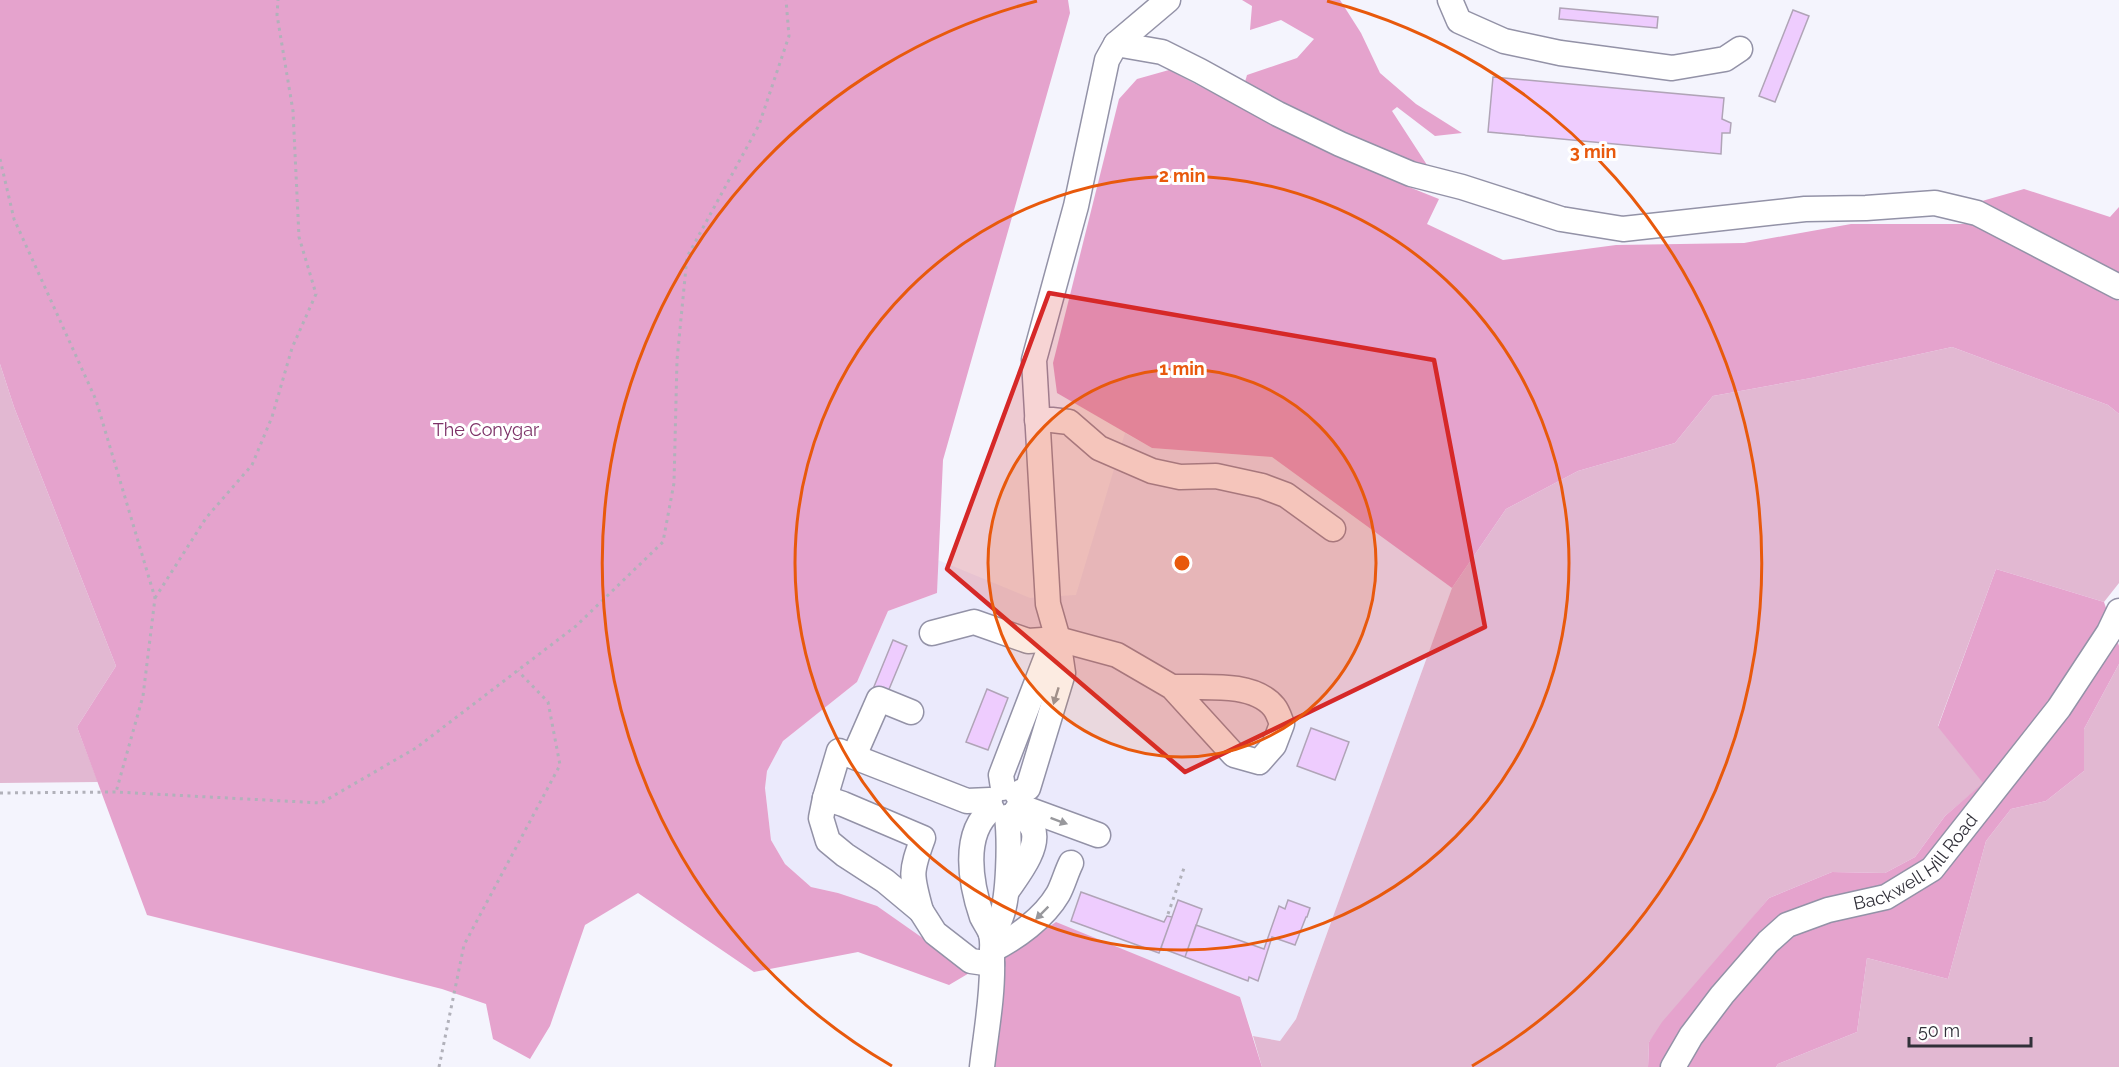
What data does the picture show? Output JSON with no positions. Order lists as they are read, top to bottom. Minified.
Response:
{"streets":{"street":["Backwell Hill Road"]},"parks":["The Conygar"],"scale_bar":"50 m","rings":["3 min","2 min","1 min"]}
